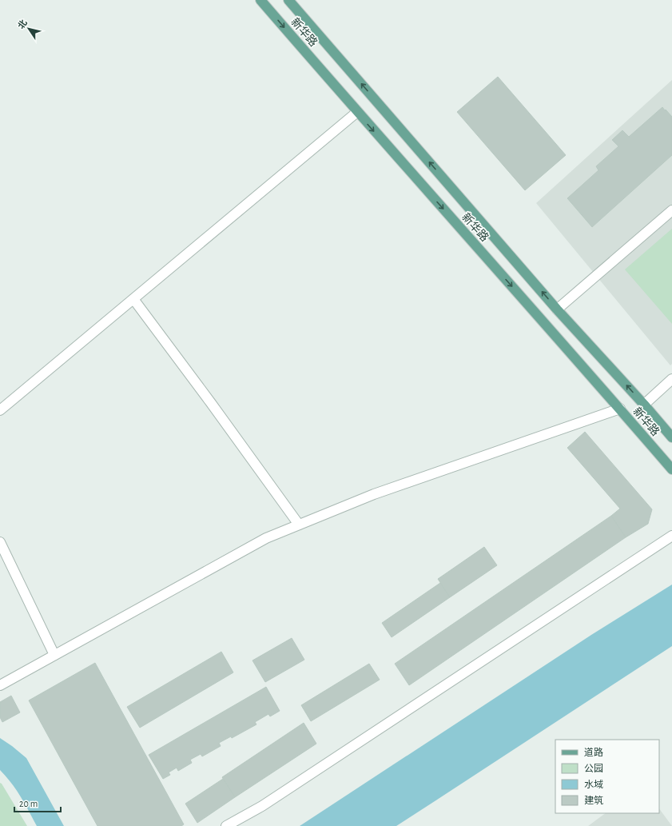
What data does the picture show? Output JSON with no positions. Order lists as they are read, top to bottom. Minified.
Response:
{"streets":{"main road":["新华路"]},"legend":["道路","公园","水域","建筑"],"scale_bar":"20 m","north":"top left"}
